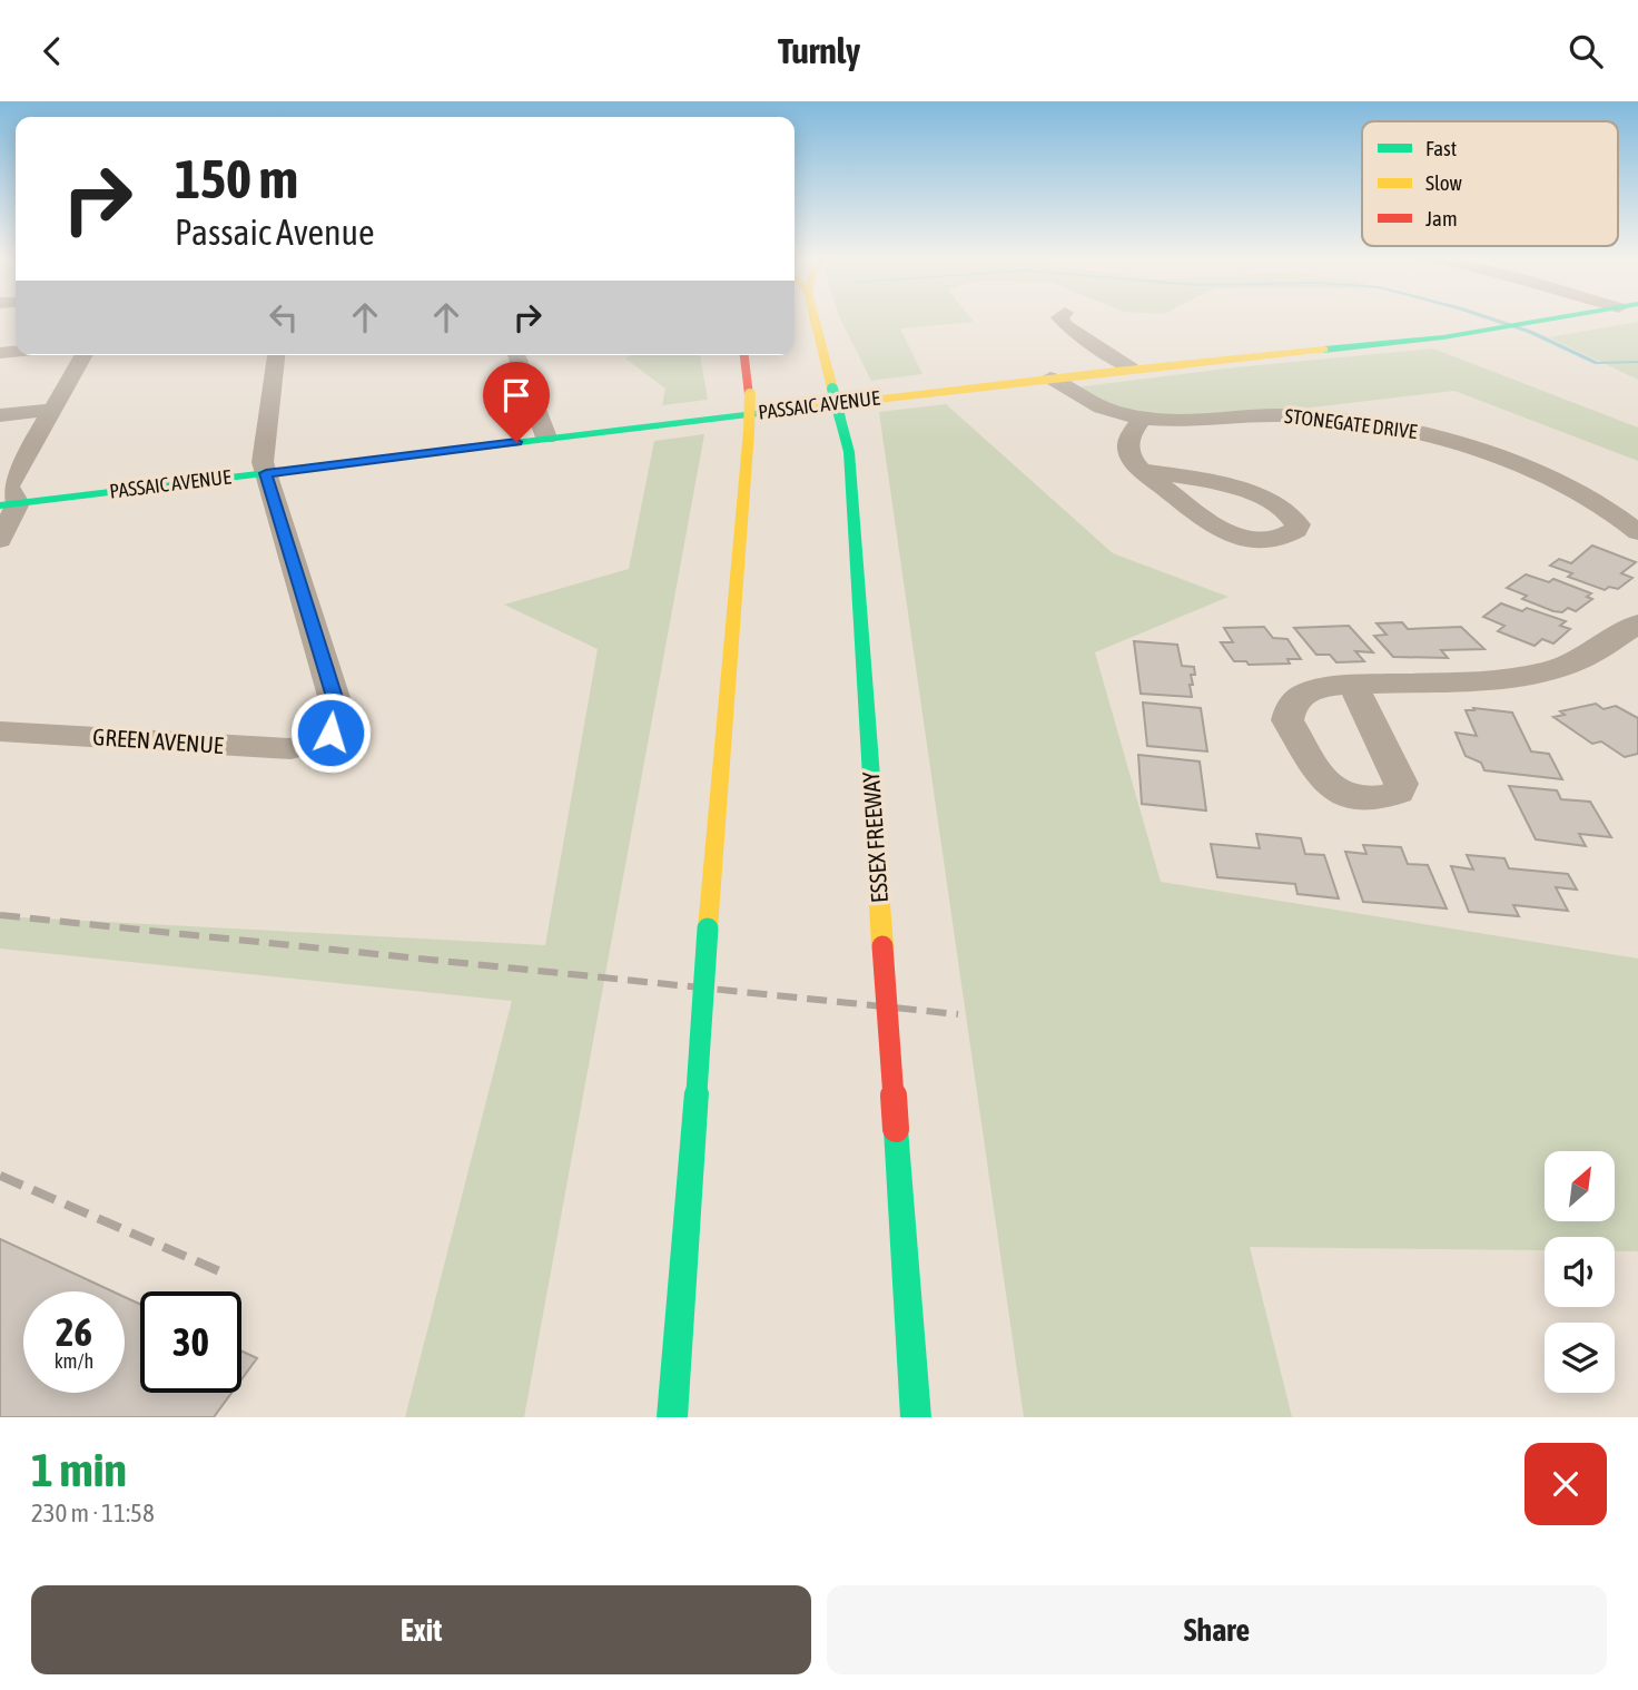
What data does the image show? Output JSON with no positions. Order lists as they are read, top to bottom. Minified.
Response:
{"streets":{"main road":["PASSAIC AVENUE","ESSEX FREEWAY"],"street":["STONEGATE DRIVE","GREEN AVENUE"]},"crossings":[["PASSAIC AVENUE","STONEGATE DRIVE"],["PASSAIC AVENUE","GREEN AVENUE"]],"legend":["Fast","Slow","Jam"],"north":"top right","page":{"header":"Turnly","turn":["150 m","Passaic Avenue"],"speed":"26 km/h","limit":"30","heading":["1 min","230 m · 11:58"],"buttons":["Exit","Share"]}}
